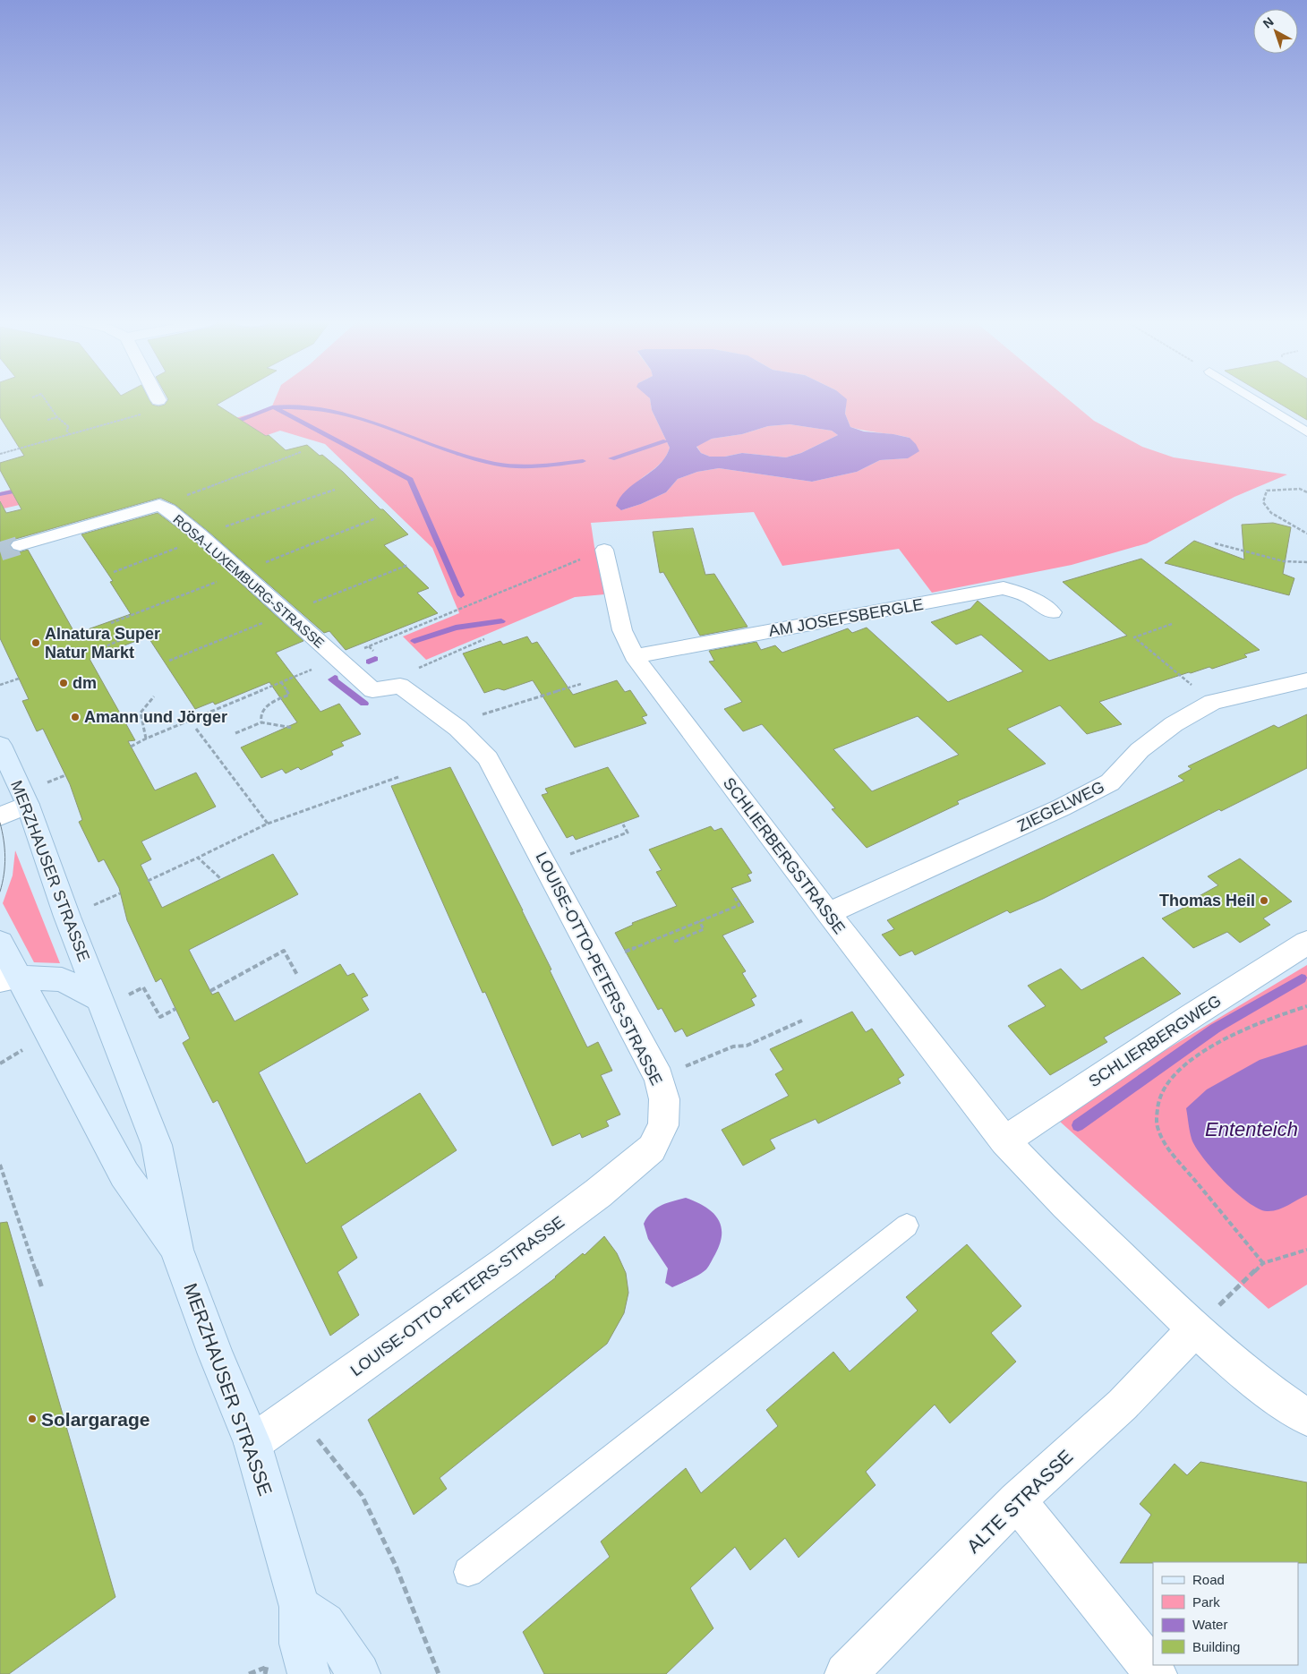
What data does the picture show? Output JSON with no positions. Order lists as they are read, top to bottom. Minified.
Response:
{"streets":{"main road":["MERZHAUSER STRASSE"],"street":["ROSA-LUXEMBURG-STRASSE","AM JOSEFSBERGLE","ZIEGELWEG","SCHLIERBERGSTRASSE","LOUISE-OTTO-PETERS-STRASSE","SCHLIERBERGWEG","ALTE STRASSE"]},"crossings":[["ROSA-LUXEMBURG-STRASSE","LOUISE-OTTO-PETERS-STRASSE"],["AM JOSEFSBERGLE","SCHLIERBERGSTRASSE"],["ZIEGELWEG","SCHLIERBERGSTRASSE"],["SCHLIERBERGSTRASSE","SCHLIERBERGWEG"],["MERZHAUSER STRASSE","LOUISE-OTTO-PETERS-STRASSE"]],"water":["Ententeich"],"places":["Alnatura Super Natur Markt","dm","Amann und Jörger","Thomas Heil","Solargarage"],"legend":["Road","Park","Water","Building"],"north":"top left"}
